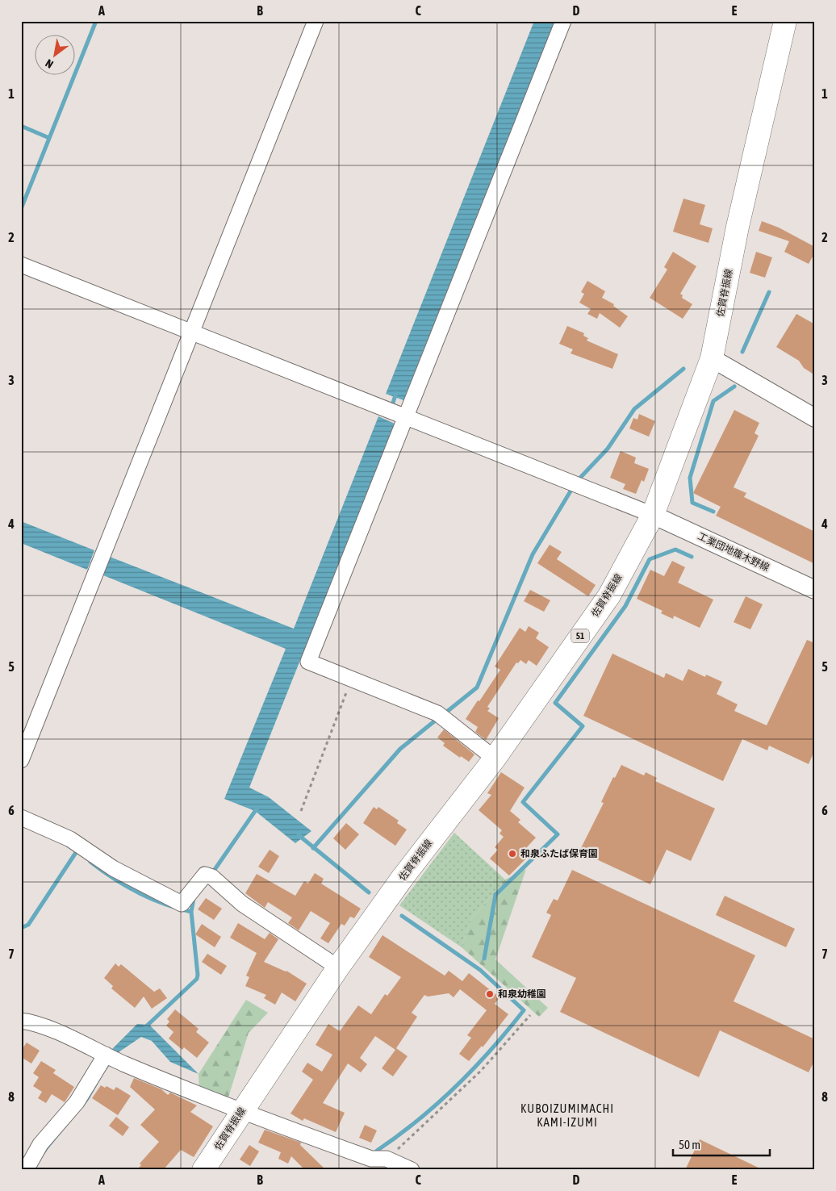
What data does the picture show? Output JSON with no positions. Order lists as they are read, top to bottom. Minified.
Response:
{"streets":{"main road":["佐賀脊振線","51"],"street":["工業団地篠木野線"]},"crossings":[["佐賀脊振線","工業団地篠木野線"]],"districts":["KUBOIZUMIMACHI KAMI-IZUMI"],"places":["和泉ふたば保育園","和泉幼稚園"],"scale_bar":"50 m","north":"bottom left","grid":{"columns":["A","B","C","D","E"],"rows":["1","2","3","4","5","6","7","8"]}}
